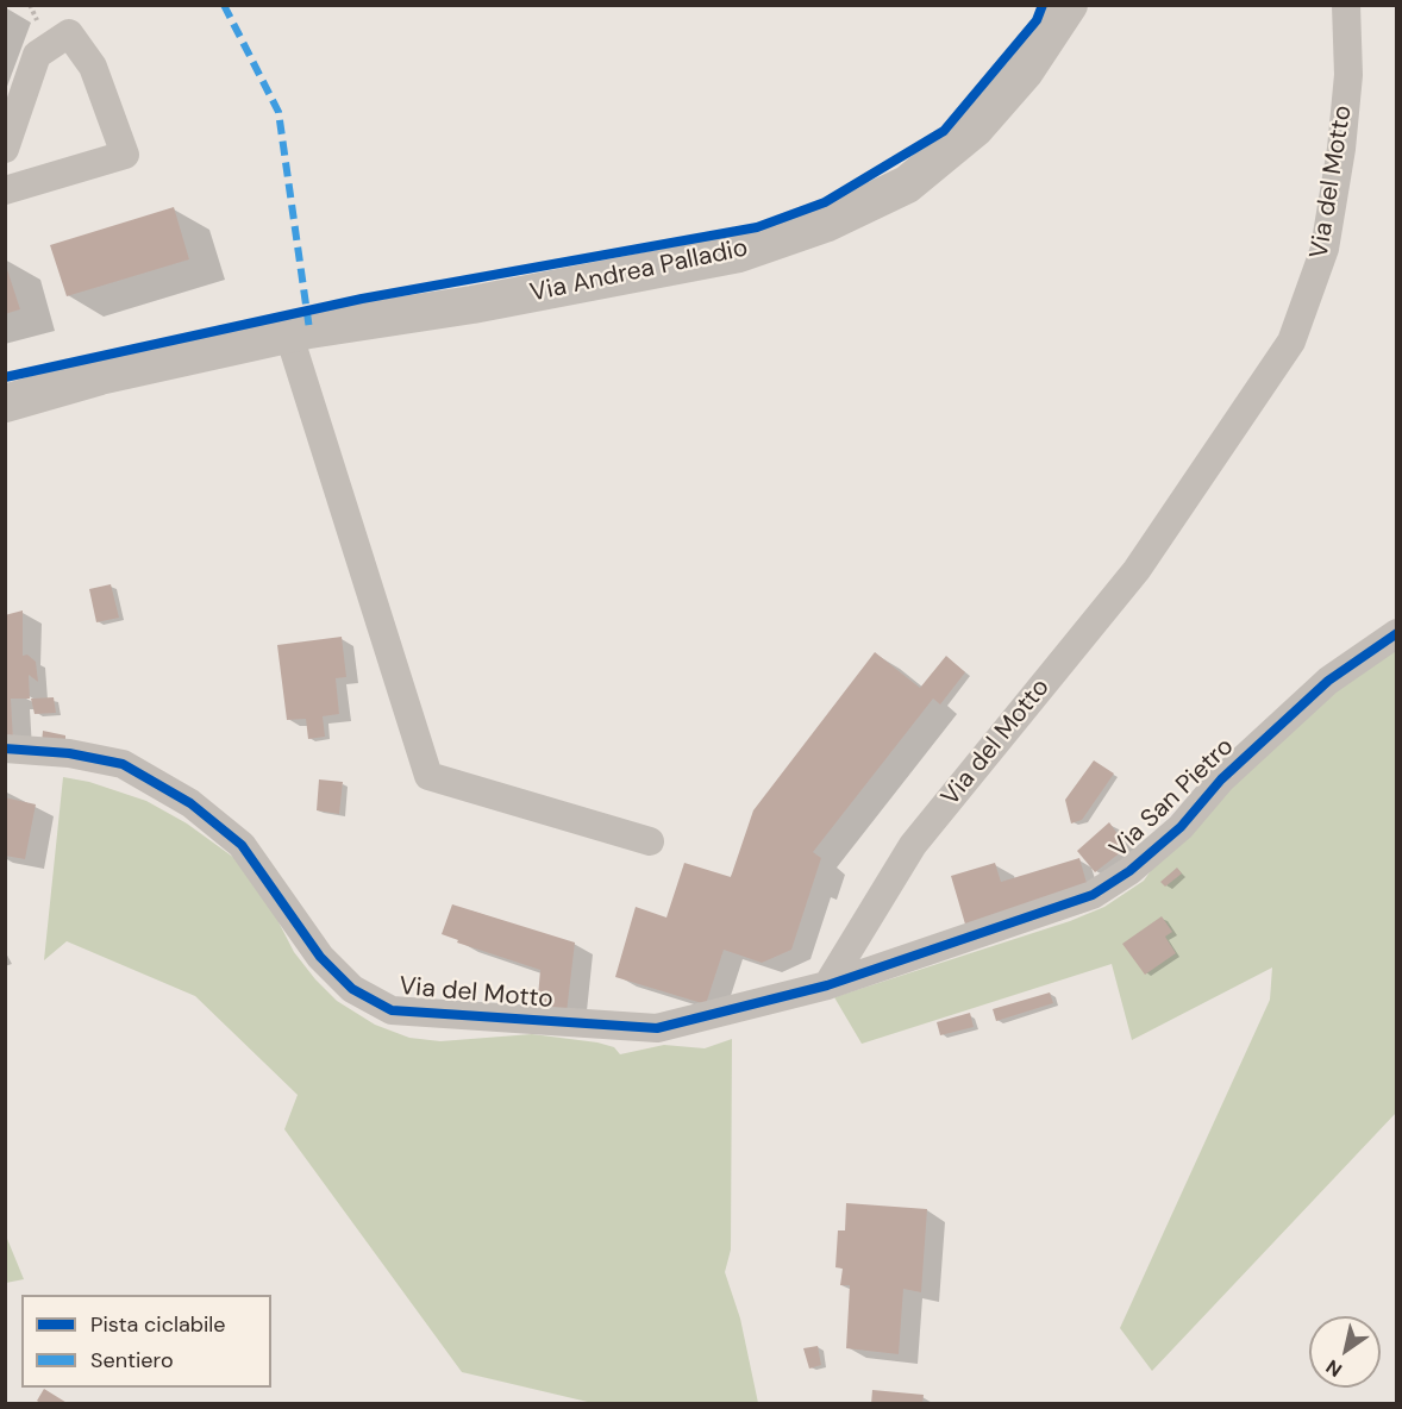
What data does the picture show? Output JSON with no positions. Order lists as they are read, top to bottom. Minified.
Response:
{"streets":{"street":["Via del Motto","Via Andrea Palladio","Via San Pietro"]},"crossings":[["Via del Motto","Via San Pietro"]],"legend":["Pista ciclabile","Sentiero"],"north":"bottom left"}
